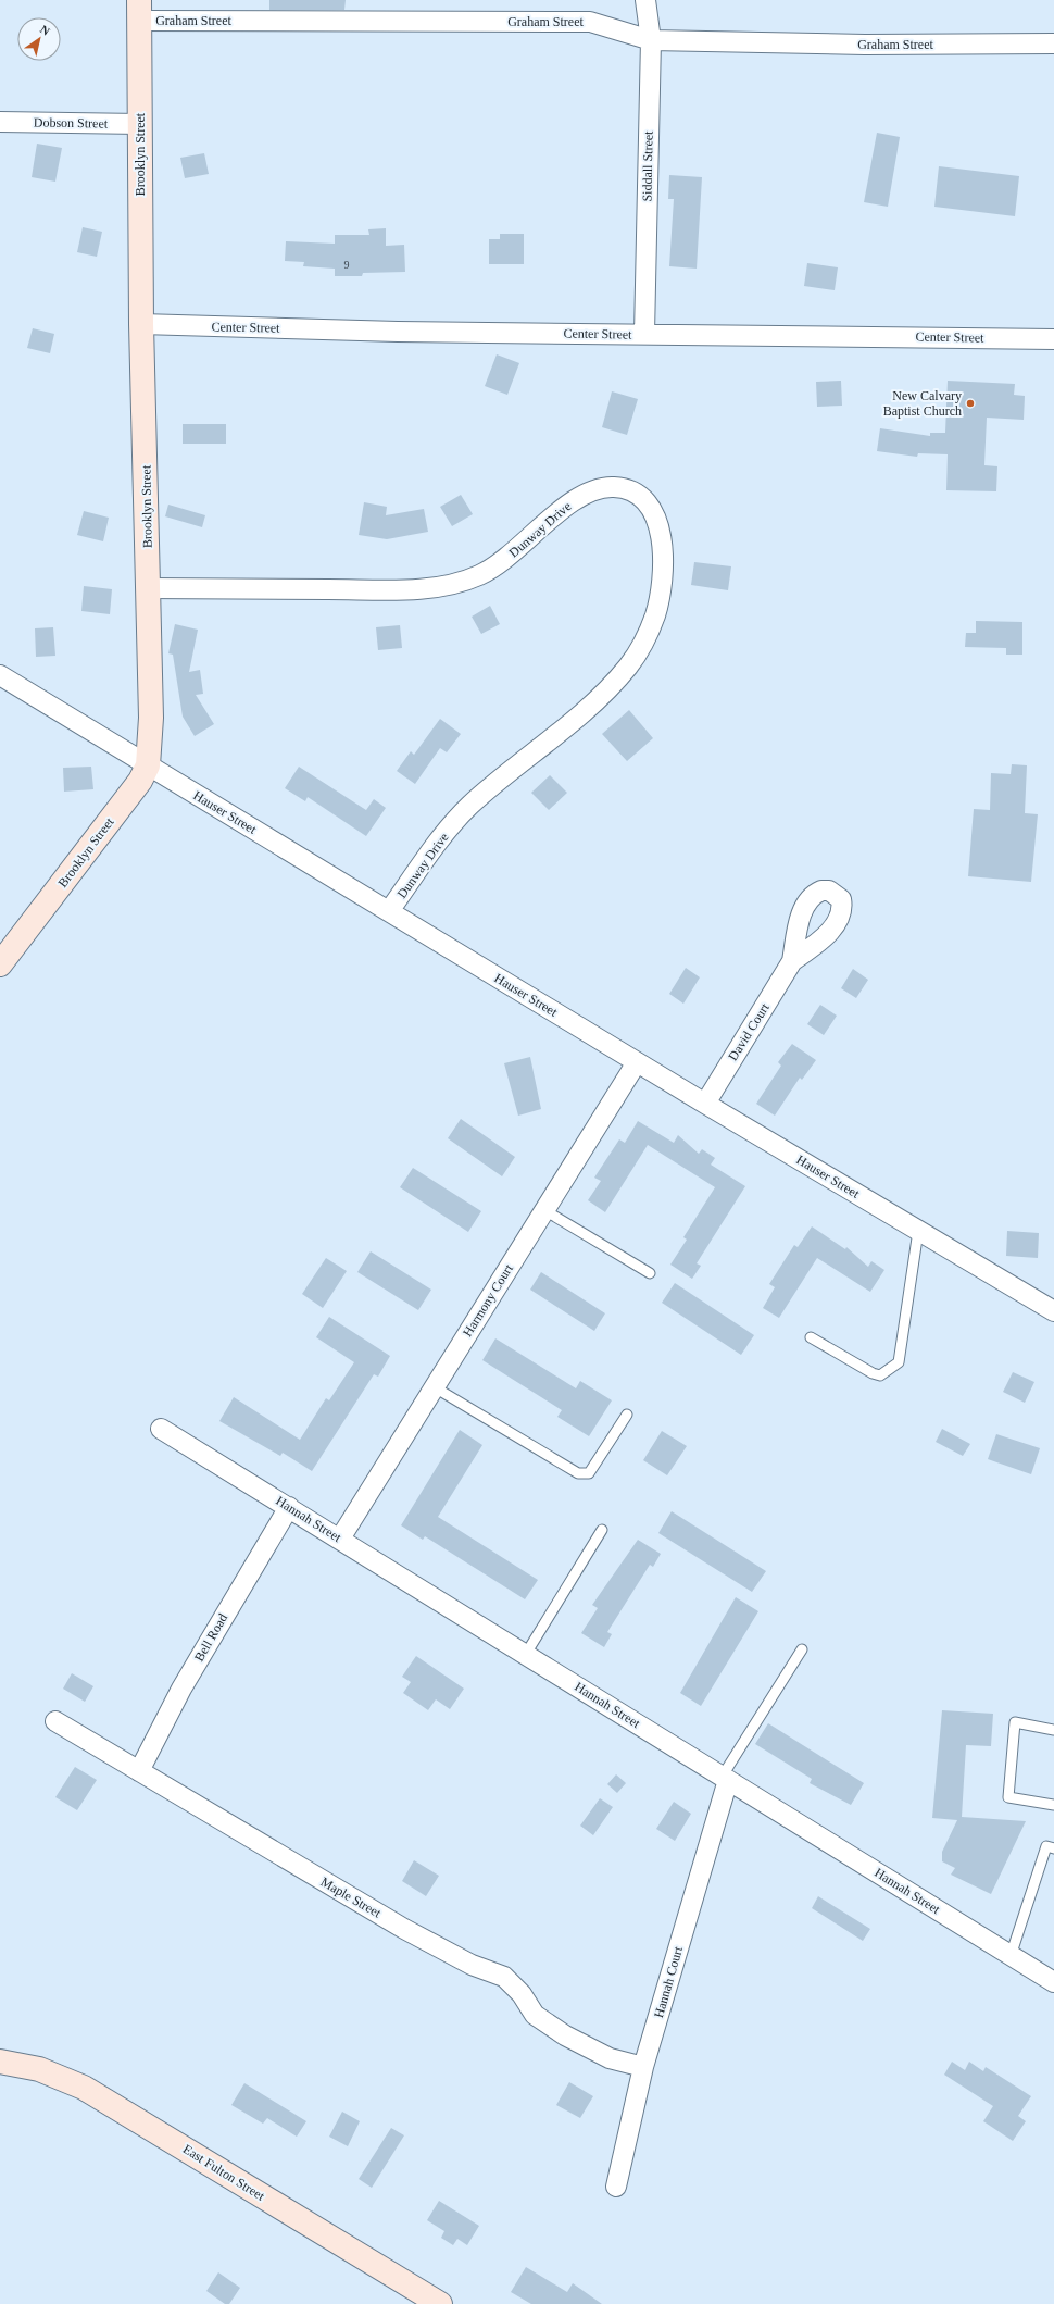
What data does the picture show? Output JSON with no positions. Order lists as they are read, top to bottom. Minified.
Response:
{"streets":{"street":["Graham Street","Dobson Street","Brooklyn Street","Siddall Street","Center Street","Dunway Drive","Hauser Street","David Court","Harmony Court","Hannah Street","Bell Road","Maple Street","Hannah Court","East Fulton Street"]},"crossings":[["Graham Street","Brooklyn Street"],["Graham Street","Siddall Street"],["Dobson Street","Brooklyn Street"],["Brooklyn Street","Center Street"],["Brooklyn Street","Dunway Drive"],["Brooklyn Street","Hauser Street"],["Siddall Street","Center Street"],["Dunway Drive","Hauser Street"],["Hauser Street","David Court"],["Hauser Street","Harmony Court"],["Harmony Court","Hannah Street"],["Hannah Street","Bell Road"],["Hannah Street","Hannah Court"],["Bell Road","Maple Street"],["Maple Street","Hannah Court"]],"places":["New Calvary Baptist Church"],"house_numbers":["9"],"north":"top right"}
